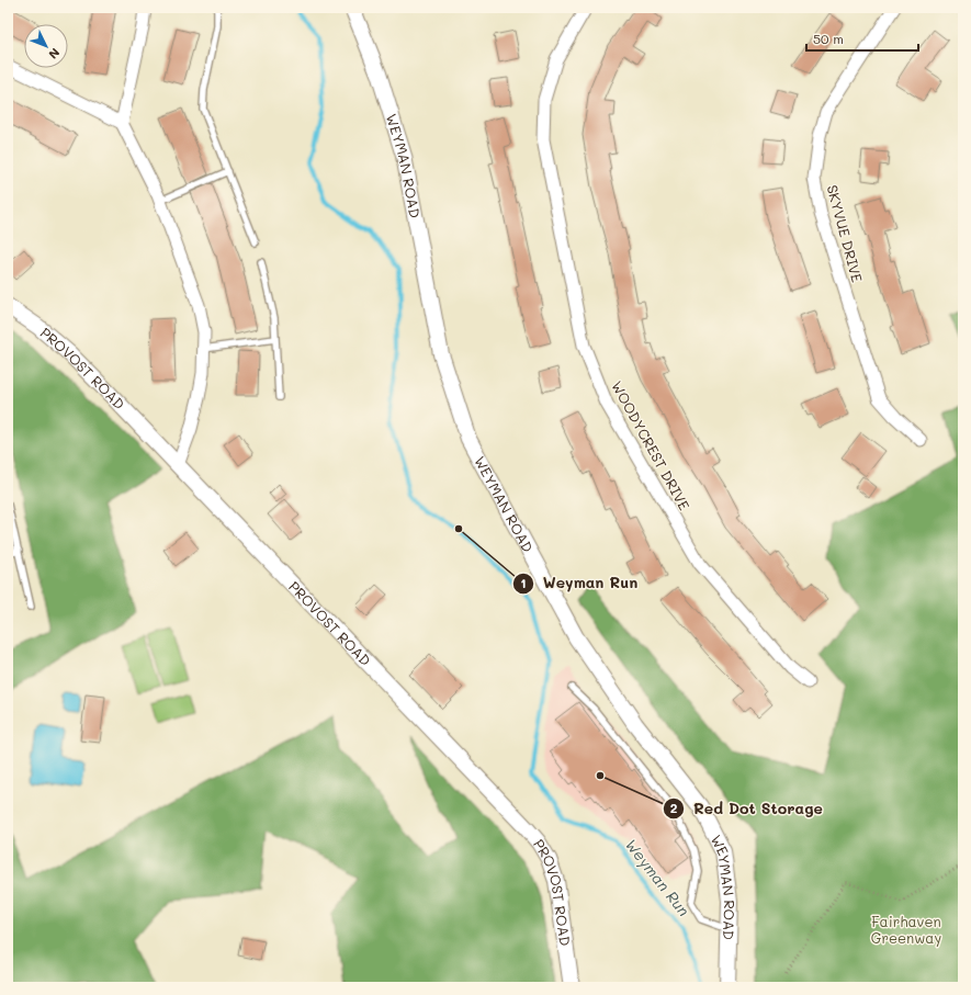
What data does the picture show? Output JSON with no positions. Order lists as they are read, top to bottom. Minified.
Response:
{"streets":{"street":["WEYMAN ROAD","SKYVUE DRIVE","PROVOST ROAD","WOODYCREST DRIVE"]},"water":["Weyman Run"],"parks":["Fairhaven Greenway"],"places":["Weyman Run","Red Dot Storage"],"scale_bar":"50 m","north":"bottom right"}
